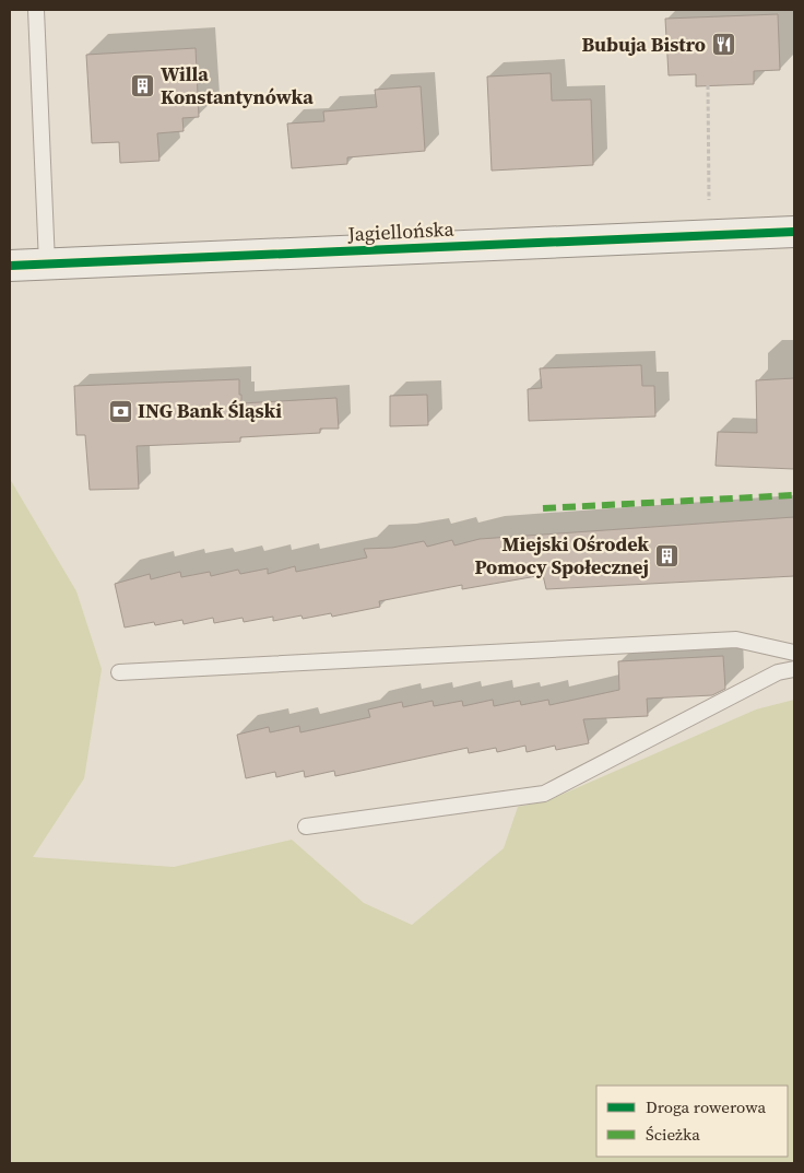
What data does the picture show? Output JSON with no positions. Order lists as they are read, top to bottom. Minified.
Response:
{"streets":{"street":["Jagiellońska"]},"places":{"restaurant":["Bubuja Bistro"],"building":["Willa Konstantynówka","Miejski Ośrodek Pomocy Społecznej"],"bank":["ING Bank Śląski"]},"legend":["Droga rowerowa","Ścieżka"]}
